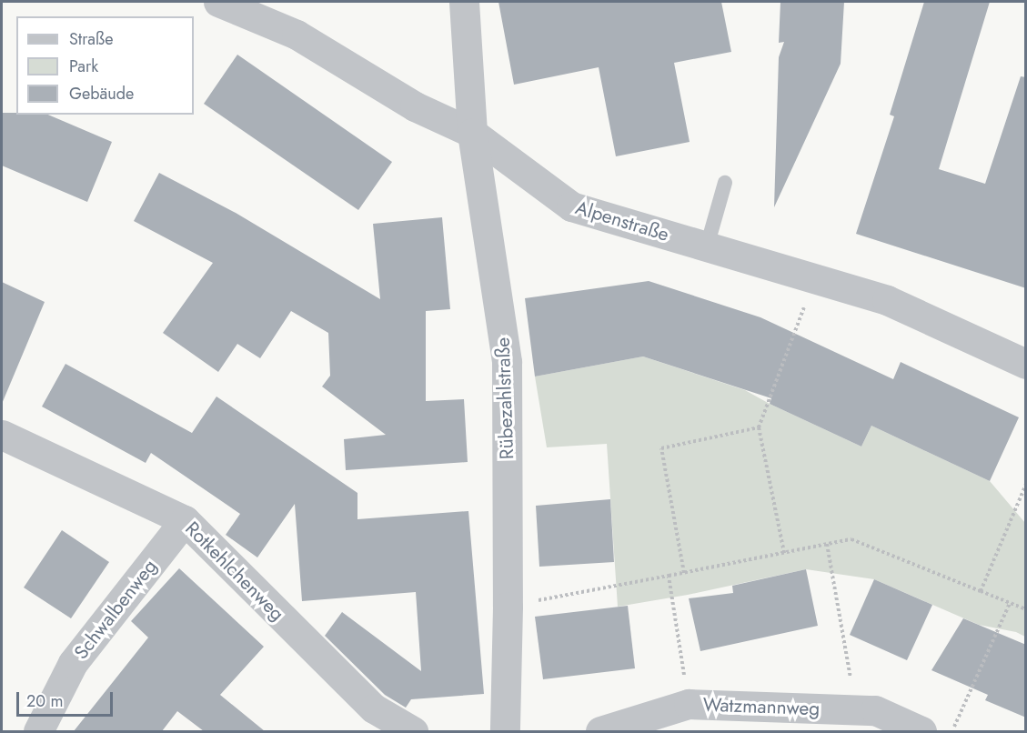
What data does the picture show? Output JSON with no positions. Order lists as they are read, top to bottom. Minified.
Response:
{"streets":{"street":["Alpenstraße","Rübezahlstraße","Rotkehlchenweg","Schwalbenweg","Watzmannweg"]},"crossings":[["Alpenstraße","Rübezahlstraße"],["Rotkehlchenweg","Schwalbenweg"]],"legend":["Straße","Park","Gebäude"],"scale_bar":"20 m"}
